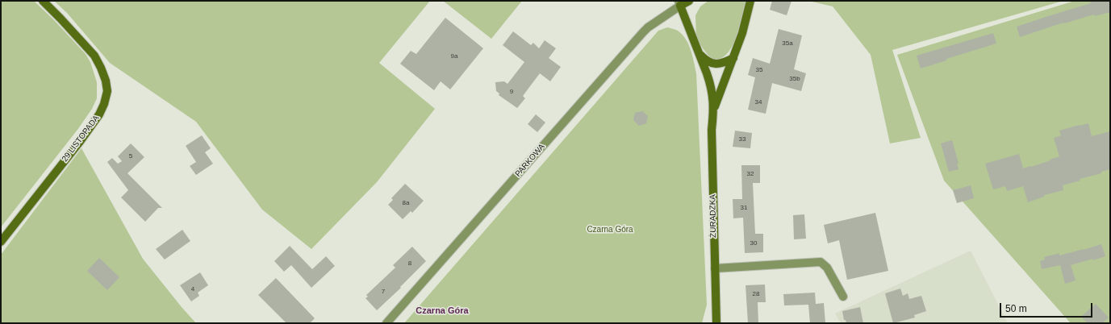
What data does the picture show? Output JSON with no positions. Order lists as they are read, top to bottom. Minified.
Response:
{"streets":{"street":["29 LISTOPADA","PARKOWA","ŻURADZKA"]},"districts":["Czarna Góra"],"parks":["Czarna Góra"],"house_numbers":["35a","9a","35","35b","9","34","33","5","32","8a","31","30","8","4","7","28"],"scale_bar":"50 m"}
